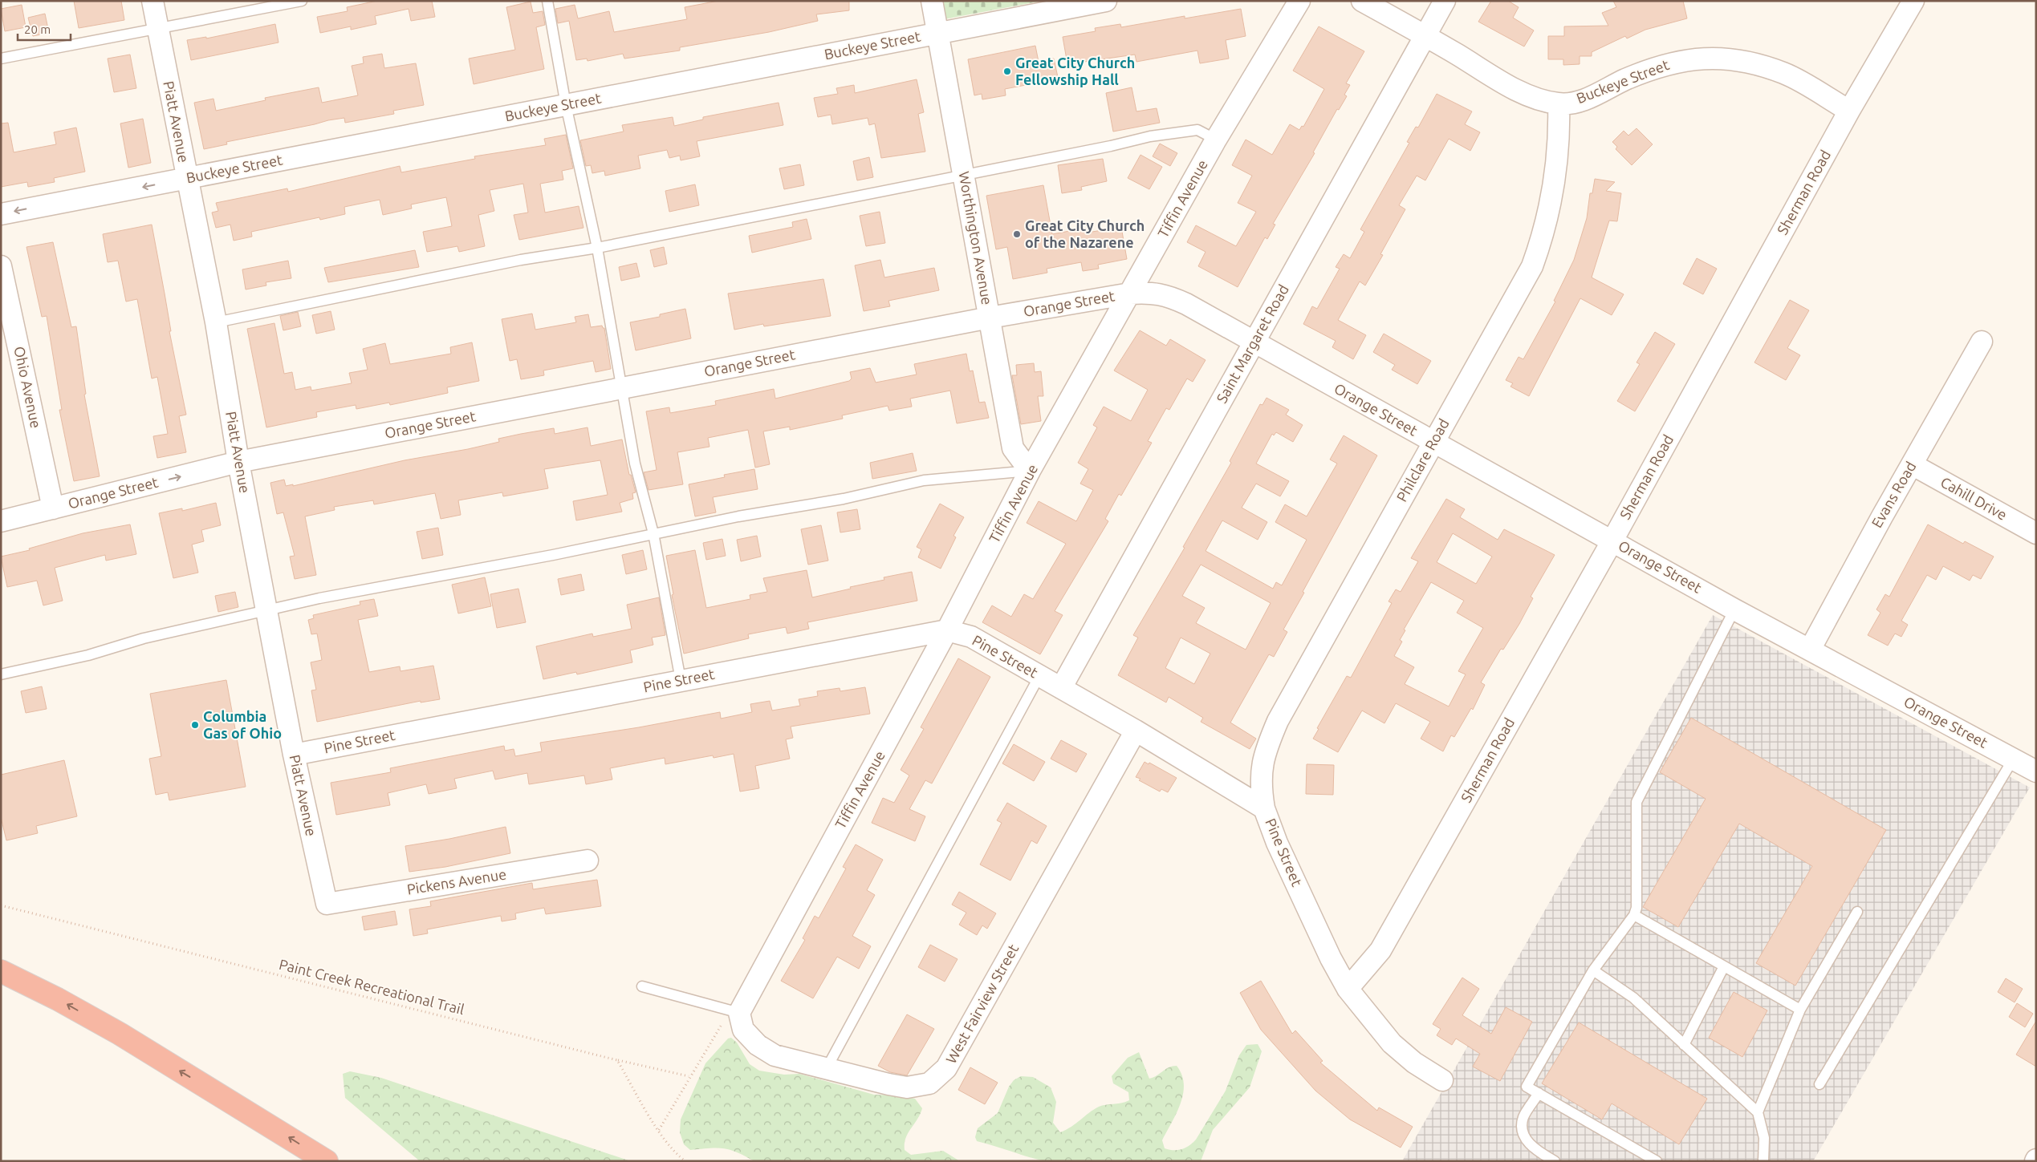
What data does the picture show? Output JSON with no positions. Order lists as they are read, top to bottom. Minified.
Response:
{"streets":{"street":["Buckeye Street","Piatt Avenue","Sherman Road","Tiffin Avenue","Worthington Avenue","Orange Street","Saint Margaret Road","Ohio Avenue","Philclare Road","Evans Road","Cahill Drive","Pine Street","Pickens Avenue","West Fairview Street"],"path":["Paint Creek Recreational Trail"]},"crossings":[["Buckeye Street","Piatt Avenue"],["Buckeye Street","Sherman Road"],["Buckeye Street","Worthington Avenue"],["Buckeye Street","Saint Margaret Road"],["Buckeye Street","Philclare Road"],["Piatt Avenue","Orange Street"],["Piatt Avenue","Pine Street"],["Piatt Avenue","Pickens Avenue"],["Sherman Road","Orange Street"],["Sherman Road","Pine Street"],["Tiffin Avenue","Worthington Avenue"],["Tiffin Avenue","Orange Street"],["Tiffin Avenue","Pine Street"],["Tiffin Avenue","West Fairview Street"],["Worthington Avenue","Orange Street"],["Orange Street","Saint Margaret Road"],["Orange Street","Ohio Avenue"],["Orange Street","Philclare Road"],["Orange Street","Evans Road"],["Saint Margaret Road","Pine Street"],["Philclare Road","Pine Street"],["Evans Road","Cahill Drive"],["Pine Street","West Fairview Street"]],"places":["Great City Church Fellowship Hall","Great City Church of the Nazarene","Columbia Gas of Ohio"],"scale_bar":"20 m"}
